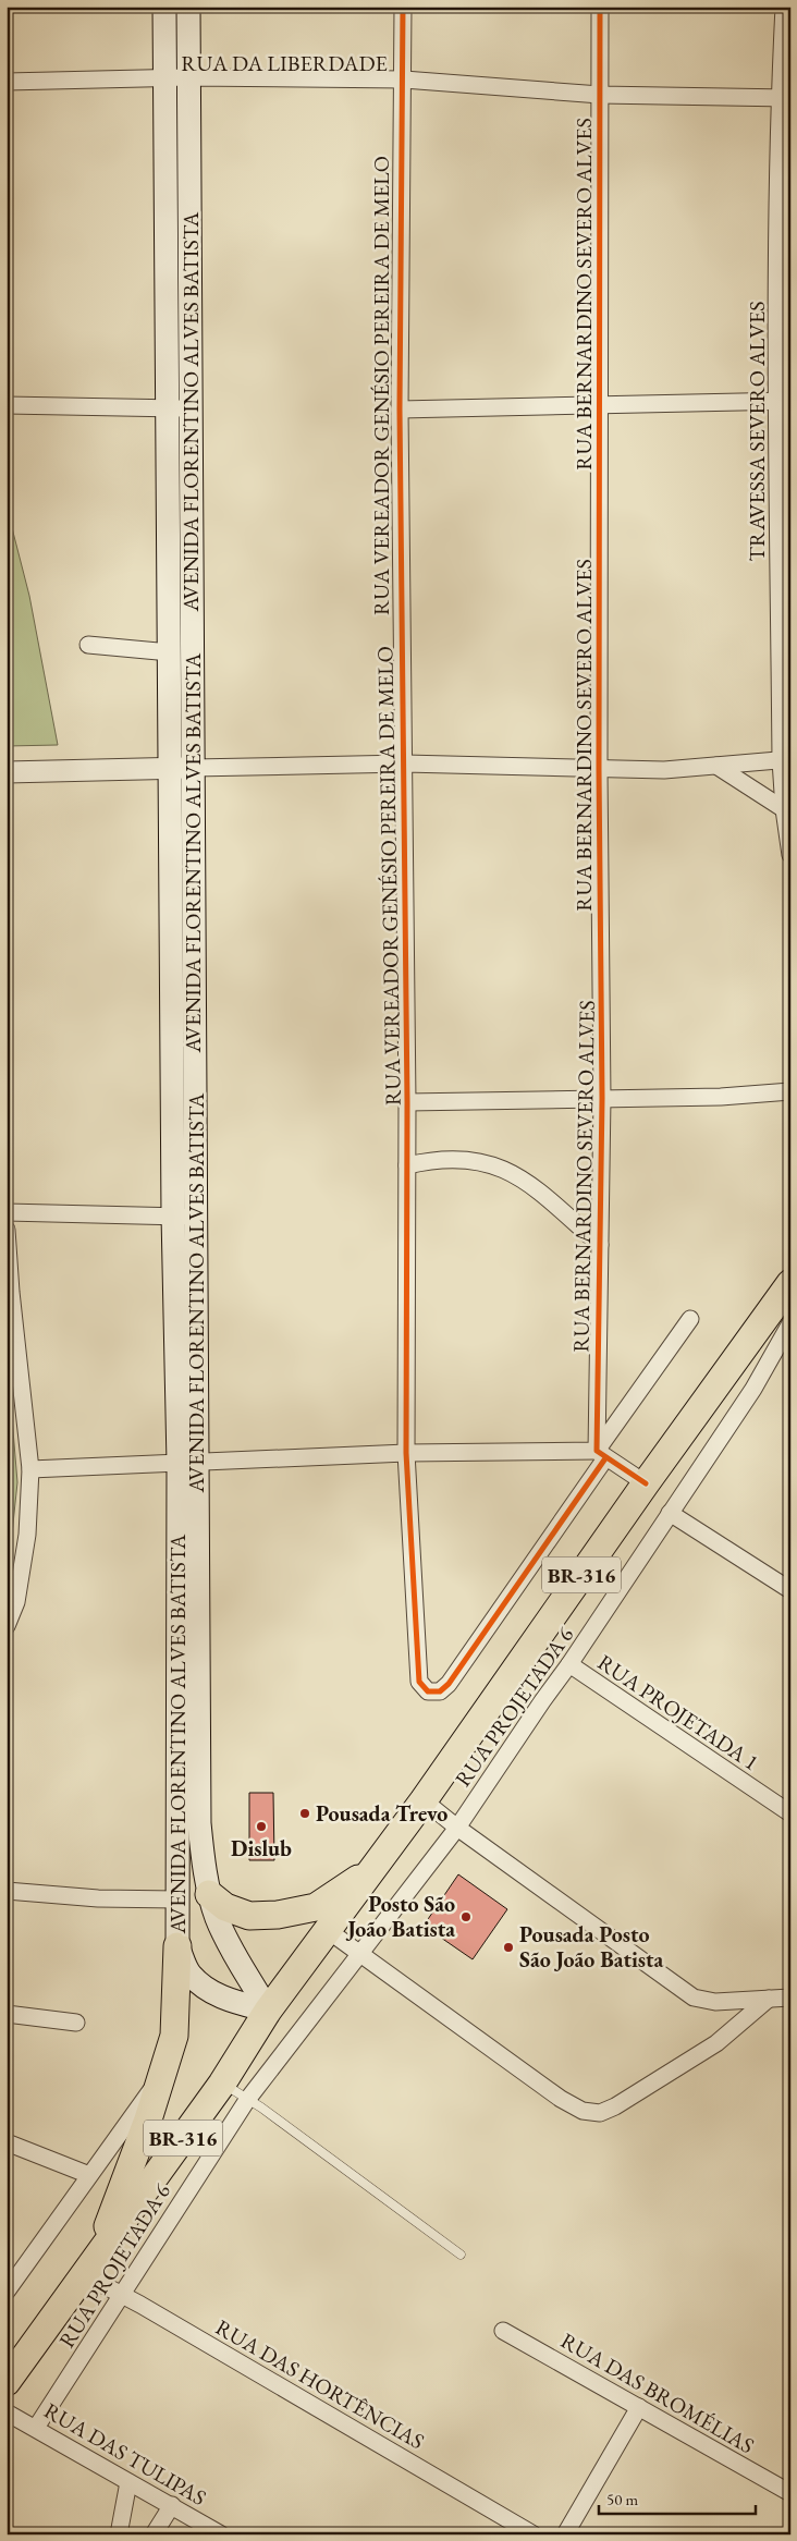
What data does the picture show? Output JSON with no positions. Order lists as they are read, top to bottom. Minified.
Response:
{"streets":{"highway":["BR-316"],"main road":["AVENIDA FLORENTINO ALVES BATISTA"],"street":["RUA DA LIBERDADE","RUA BERNARDINO SEVERO ALVES","RUA VEREADOR GENÉSIO PEREIRA DE MELO","TRAVESSA SEVERO ALVES","RUA PROJETADA 6","RUA PROJETADA 1","RUA DAS HORTÊNCIAS","RUA DAS BROMÉLIAS","RUA DAS TULIPAS"]},"crossings":[["RUA DA LIBERDADE","RUA BERNARDINO SEVERO ALVES"],["RUA DA LIBERDADE","RUA VEREADOR GENÉSIO PEREIRA DE MELO"],["RUA DA LIBERDADE","AVENIDA FLORENTINO ALVES BATISTA"],["RUA DA LIBERDADE","TRAVESSA SEVERO ALVES"],["RUA BERNARDINO SEVERO ALVES","RUA VEREADOR GENÉSIO PEREIRA DE MELO"],["AVENIDA FLORENTINO ALVES BATISTA","BR-316"],["BR-316","RUA PROJETADA 6"],["BR-316","RUA DAS HORTÊNCIAS"],["RUA PROJETADA 6","RUA PROJETADA 1"],["RUA PROJETADA 6","RUA DAS HORTÊNCIAS"],["RUA PROJETADA 6","RUA DAS TULIPAS"]],"places":["Pousada Trevo","Dislub","Posto São João Batista","Pousada Posto São João Batista"],"scale_bar":"50 m"}
